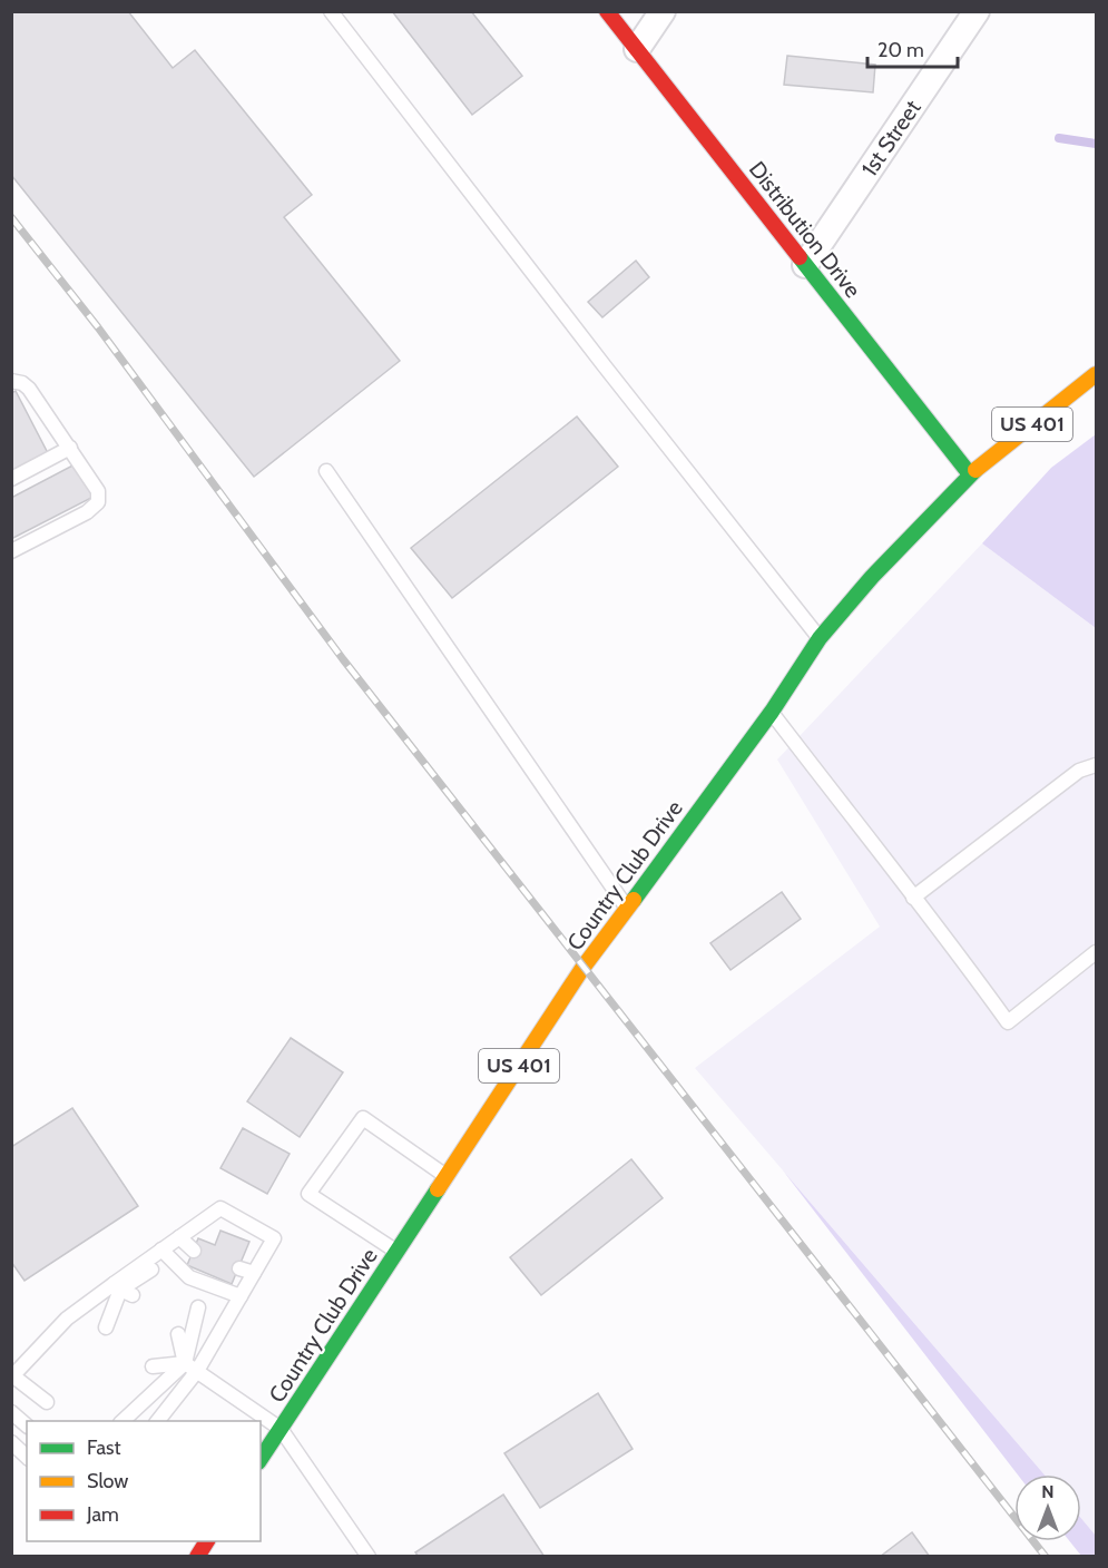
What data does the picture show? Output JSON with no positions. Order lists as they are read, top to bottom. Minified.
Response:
{"streets":{"main road":["Distribution Drive","US 401","Country Club Drive"],"street":["1st Street"]},"crossings":[["1st Street","Distribution Drive"],["Distribution Drive","Country Club Drive"]],"legend":["Fast","Slow","Jam"],"scale_bar":"20 m","north":"top"}
